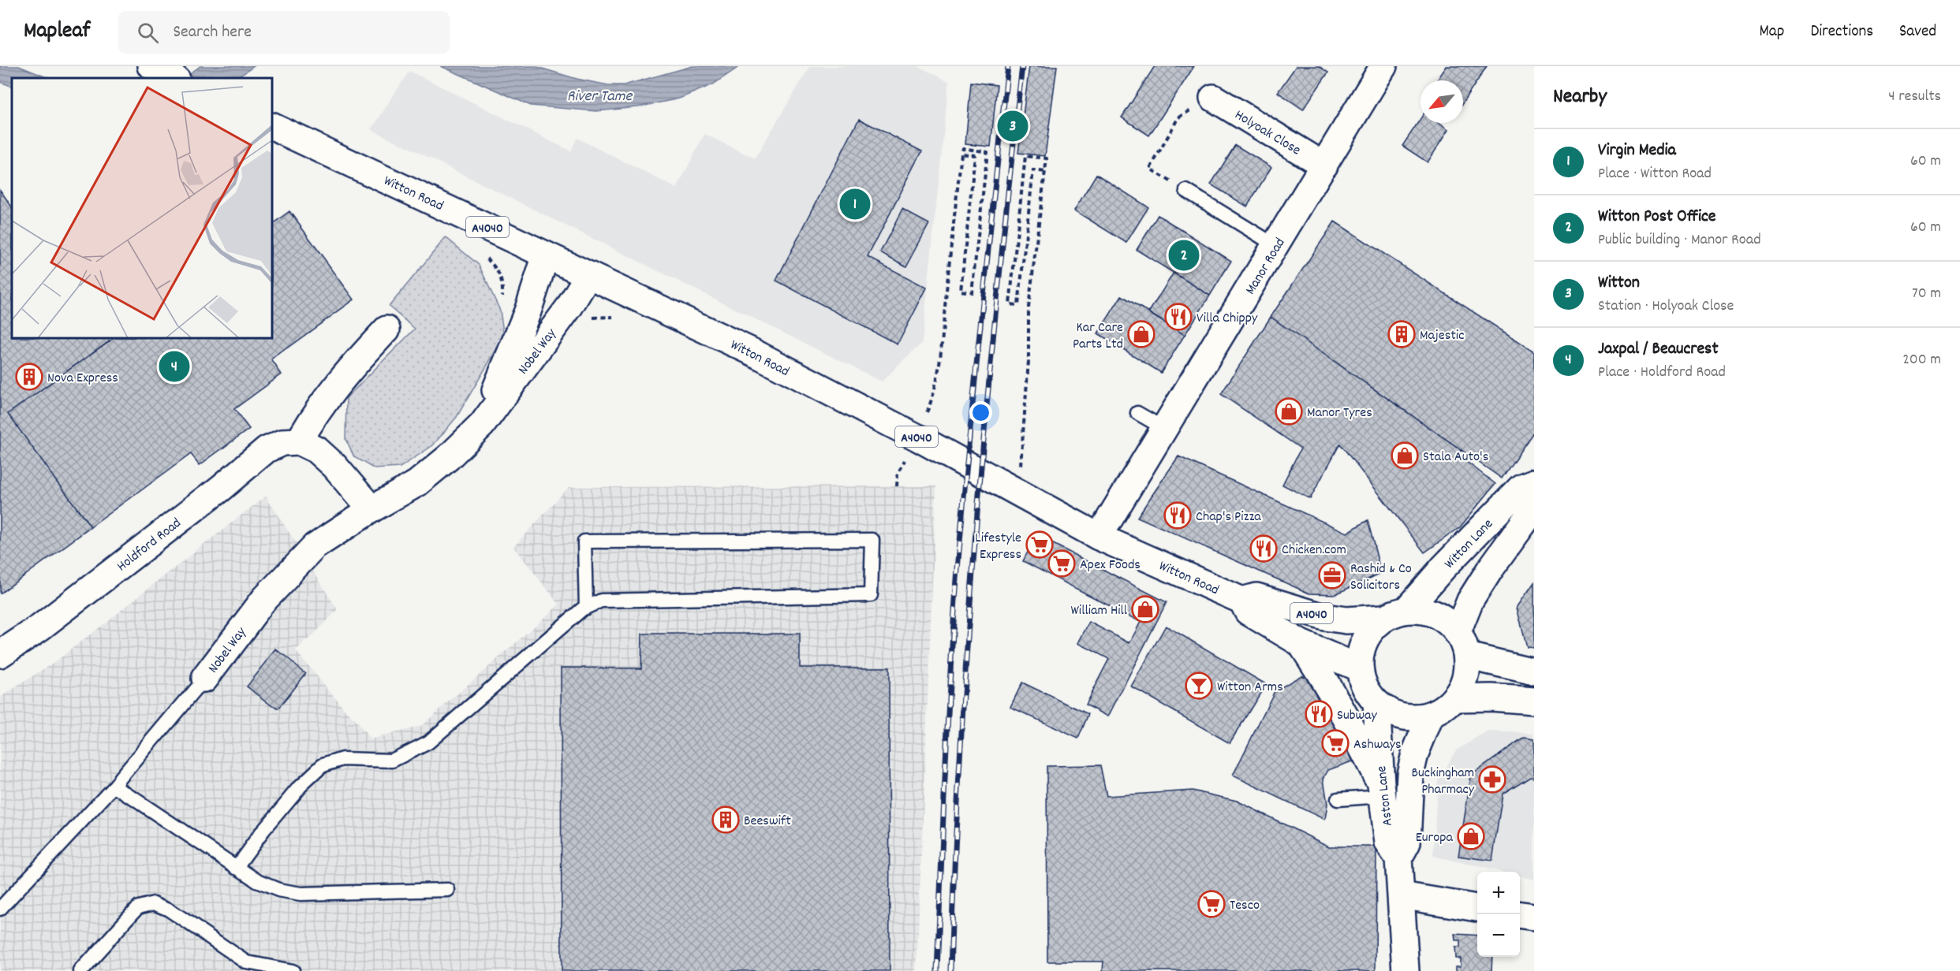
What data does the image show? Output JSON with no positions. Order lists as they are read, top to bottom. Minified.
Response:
{"streets":{"main road":["Holyoak Close","Witton Road","A4040","Manor Road","Nobel Way","Witton Lane","Holdford Road","Aston Lane"]},"crossings":[["Holyoak Close","Manor Road"],["Witton Road","Manor Road"],["Witton Road","Nobel Way"],["Witton Road","Witton Lane"],["Witton Road","Aston Lane"],["Witton Lane","Aston Lane"]],"water":["River Tame"],"places":{"restaurant":["Villa Chippy","Chap's Pizza","Chicken.com","Subway"],"shop":["Kar Care Parts Ltd","Manor Tyres","Stala Auto's","William Hill","Europa"],"building":["Majestic","Nova Express","Beeswift"],"supermarket":["Lifestyle Express","Apex Foods","Ashways","Tesco"],"office":["Rashid & Co Solicitors"],"bar":["Witton Arms"],"pharmacy":["Buckingham Pharmacy"]},"north":"bottom left","page":{"header":"Mapleaf","search":"Search here","nav":["Map","Directions","Saved"],"heading":["Nearby","4 results"],"pins":["3","1","2","4"],"list":[{"mark":"1","name":"Virgin Media","note":"Place · Witton Road","value":"60 m"},{"mark":"2","name":"Witton Post Office","note":"Public building · Manor Road","value":"60 m"},{"mark":"3","name":"Witton","note":"Station · Holyoak Close","value":"70 m"},{"mark":"4","name":"Jaxpal / Beaucrest","note":"Place · Holdford Road","value":"200 m"}],"map_buttons":["+","−"]}}
